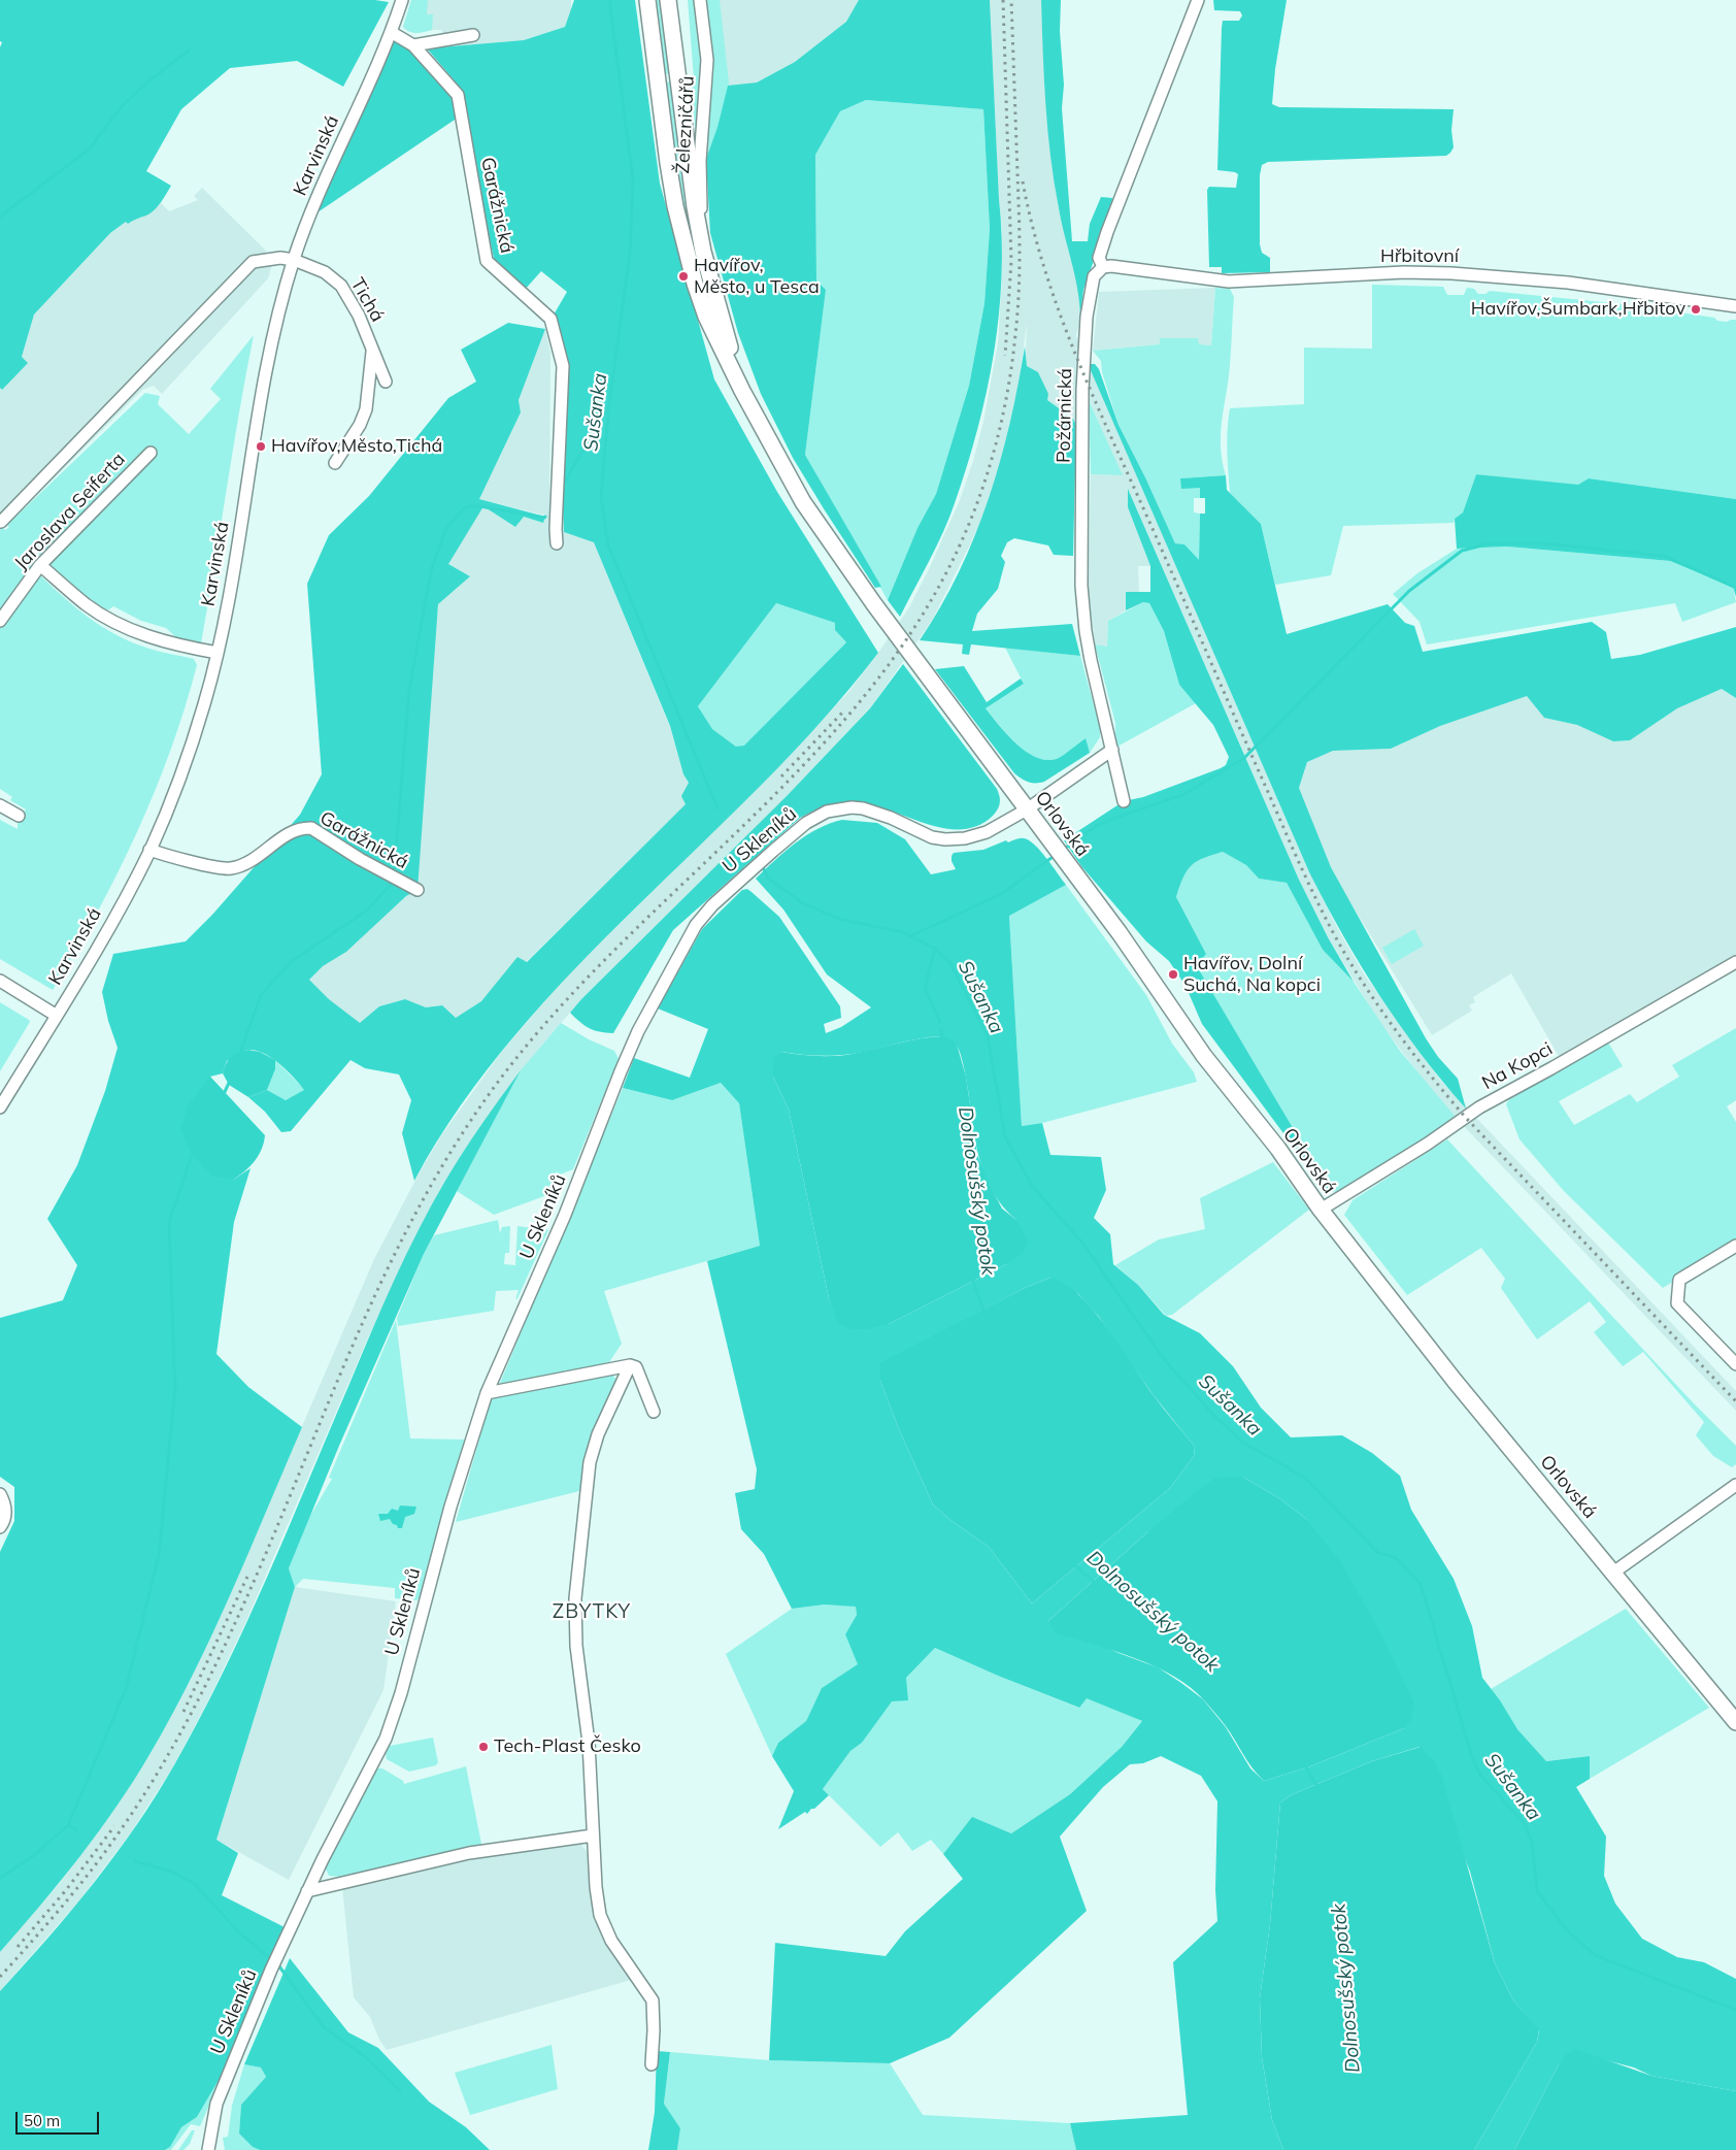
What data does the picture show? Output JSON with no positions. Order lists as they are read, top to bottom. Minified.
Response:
{"streets":{"main road":["Orlovská"],"street":["Železničářů","Karvinská","Garážnická","Hřbitovní","Tichá","Požárnická","Jaroslava Seiferta","U Skleníků","Na Kopci"]},"crossings":[["Karvinská","Garážnická"],["Karvinská","Tichá"],["Hřbitovní","Požárnická"],["Orlovská","U Skleníků"],["Orlovská","Na Kopci"]],"districts":["ZBYTKY"],"water":["Sušanka","Dolnosušský potok"],"places":["Havířov, Město, u Tesca","Havířov,Šumbark,Hřbitov","Havířov,Město,Tichá","Havířov, Dolní Suchá, Na kopci","Tech-Plast Česko"],"scale_bar":"50 m"}
